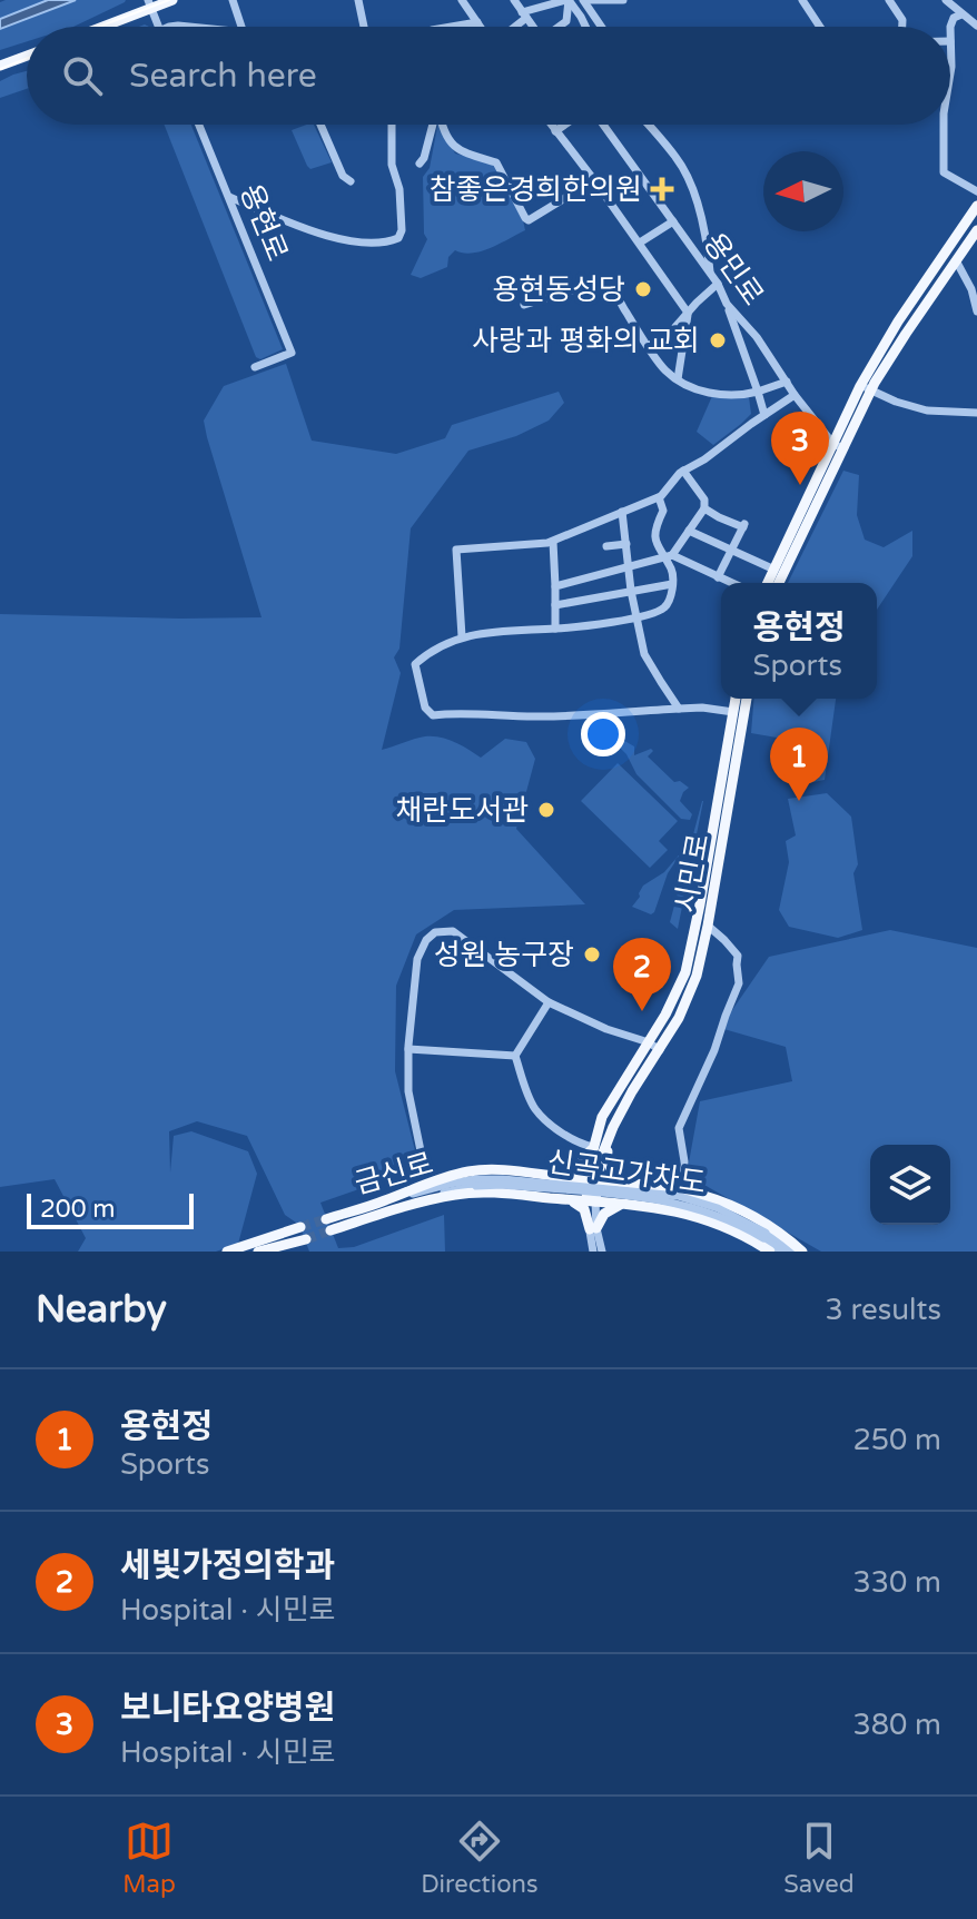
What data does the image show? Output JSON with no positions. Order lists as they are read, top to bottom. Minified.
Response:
{"streets":{"main road":["시민로","금신로"],"street":["용현로","용민로","신곡고가차도"]},"crossings":[["신곡고가차도","금신로"]],"places":{"health":["참좋은경희한의원"],"other":["용현동성당","사랑과 평화의 교회","채란도서관","성원 농구장"]},"scale_bar":"200 m","north":"left","page":{"search":"Search here","pins":["3","1","2"],"popup":["용현정","Sports"],"scale":"200 m","heading":["Nearby","3 results"],"list":[{"mark":"1","name":"용현정","note":"Sports","value":"250 m"},{"mark":"2","name":"세빛가정의학과","note":"Hospital · 시민로","value":"330 m"},{"mark":"3","name":"보니타요양병원","note":"Hospital · 시민로","value":"380 m"}],"nav":["Map","Directions","Saved"]}}
